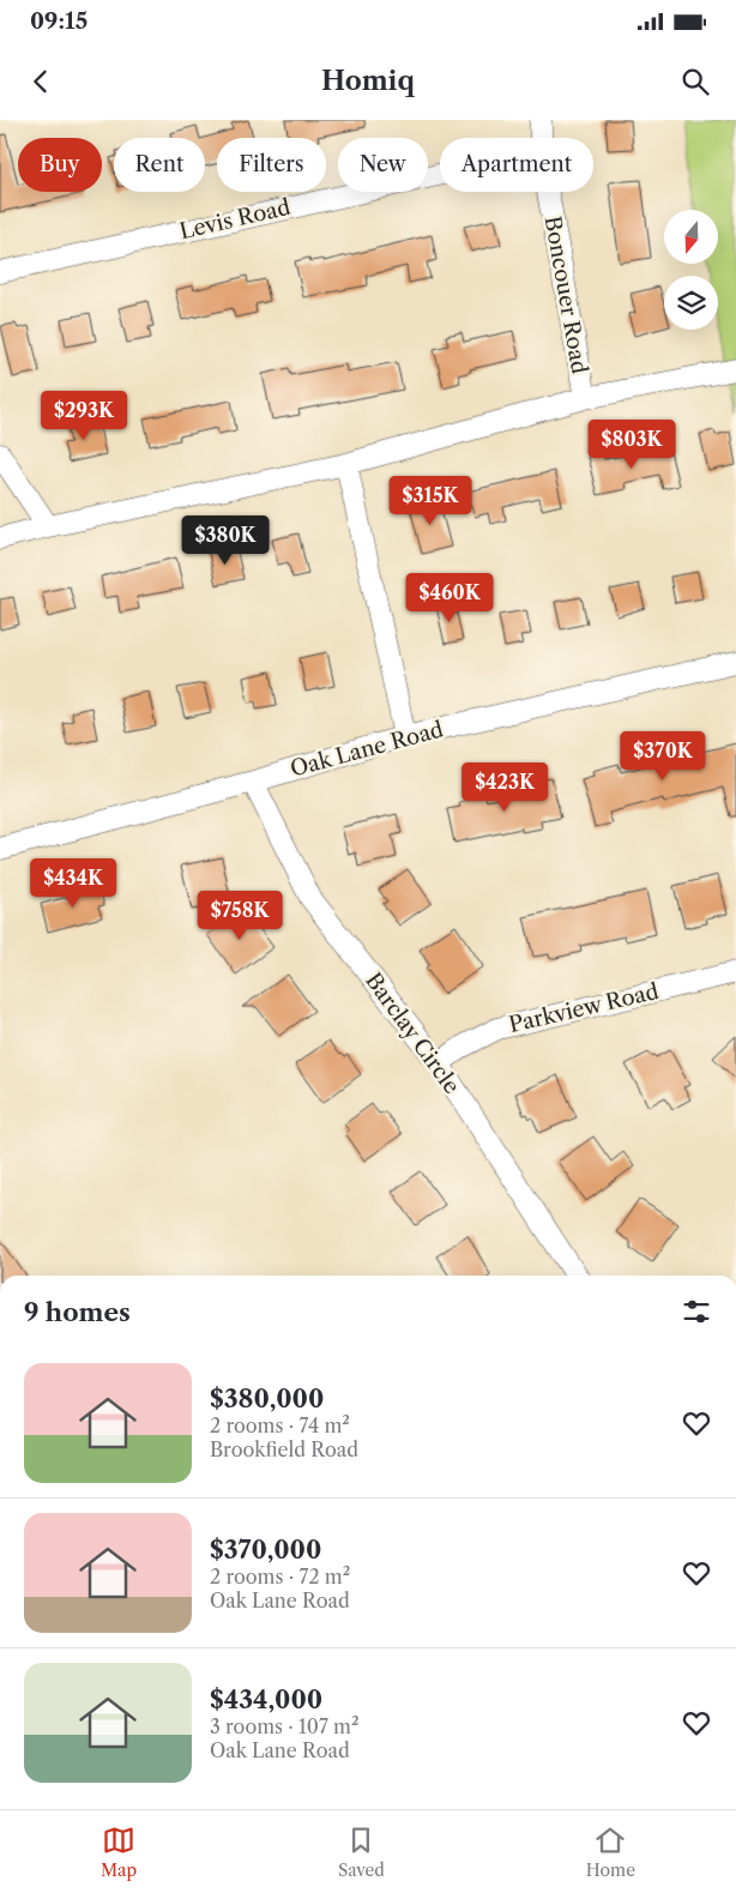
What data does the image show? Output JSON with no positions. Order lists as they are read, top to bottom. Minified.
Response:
{"streets":{"street":["Levis Road","Boncouer Road","Oak Lane Road","Parkview Road","Barclay Circle"]},"crossings":[["Oak Lane Road","Barclay Circle"],["Parkview Road","Barclay Circle"]],"north":"bottom","page":{"status":"09:15","header":"Homiq","chip":["Buy","Rent","Filters","New","Apartment"],"price":["$293K","$803K","$315K","$380K","$460K","$370K","$423K","$434K","$758K"],"heading":"9 homes","list":[{"name":"$380,000","note":"2 rooms · 74 m² · Brookfield Road"},{"name":"$370,000","note":"2 rooms · 72 m² · Oak Lane Road"},{"name":"$434,000","note":"3 rooms · 107 m² · Oak Lane Road"}],"tabs":["Map","Saved","Home"]}}
